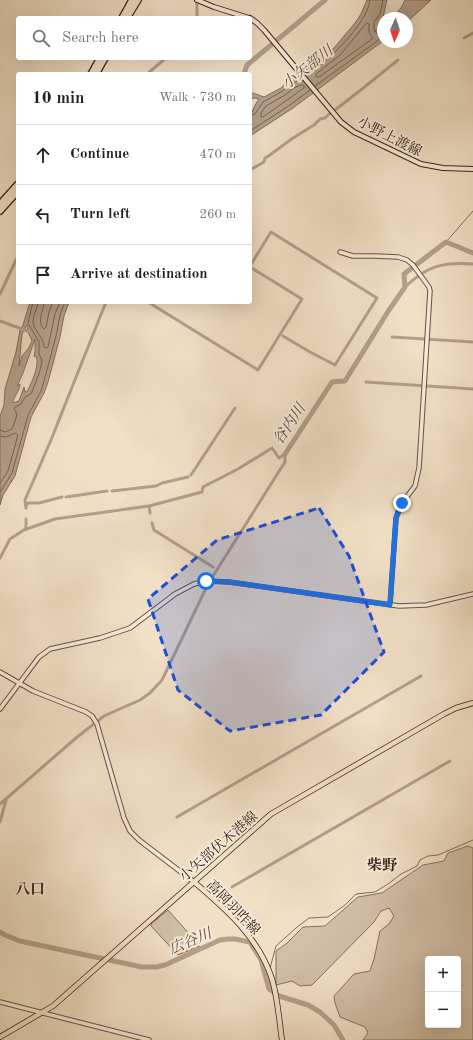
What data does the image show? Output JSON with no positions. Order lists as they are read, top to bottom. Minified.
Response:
{"streets":{"main road":["小野上渡線","小矢部伏木港線","高岡羽咋線"]},"crossings":[["小矢部伏木港線","高岡羽咋線"]],"districts":["柴野","八口"],"water":["小矢部川","谷内川","広谷川"],"north":"bottom","page":{"search":"Search here","heading":["10 min","Walk · 730 m"],"list":[["Continue","470 m"],["Turn left","260 m"],"Arrive at destination"],"map_buttons":["+","−"]}}
